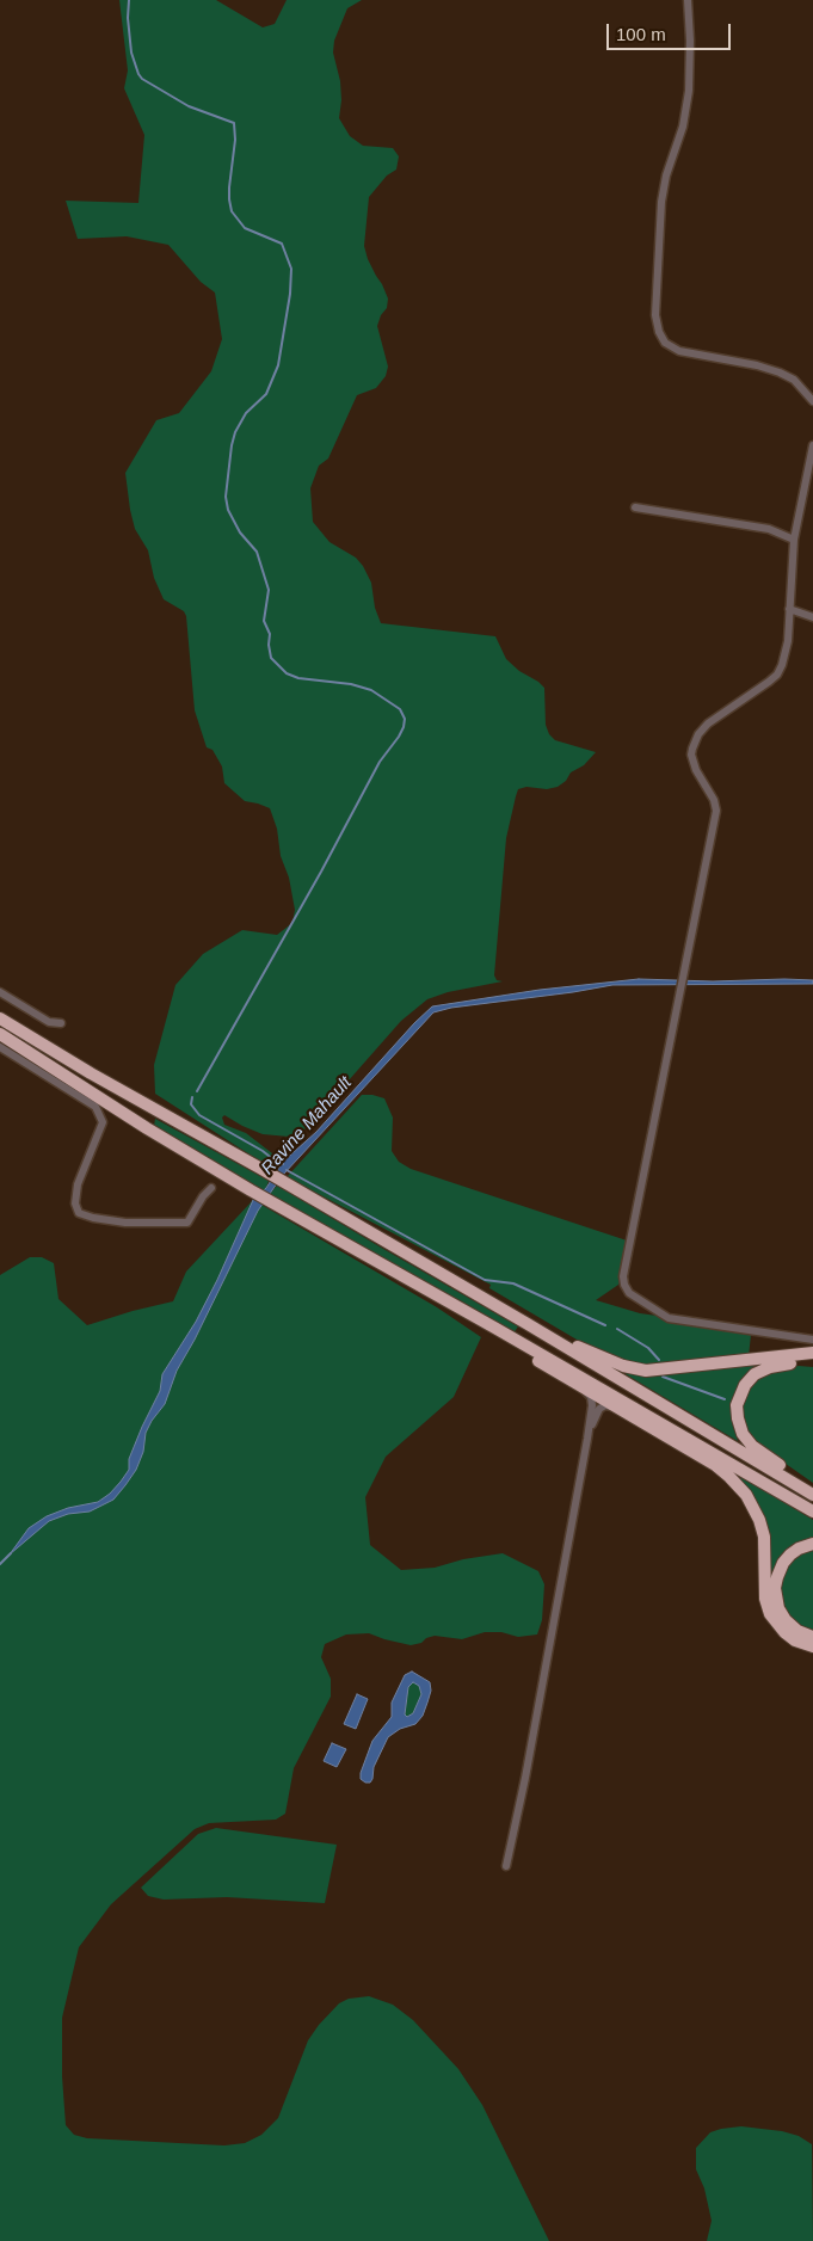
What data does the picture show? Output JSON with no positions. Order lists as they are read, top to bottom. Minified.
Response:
{"water":["Ravine Mahault"],"scale_bar":"100 m"}
